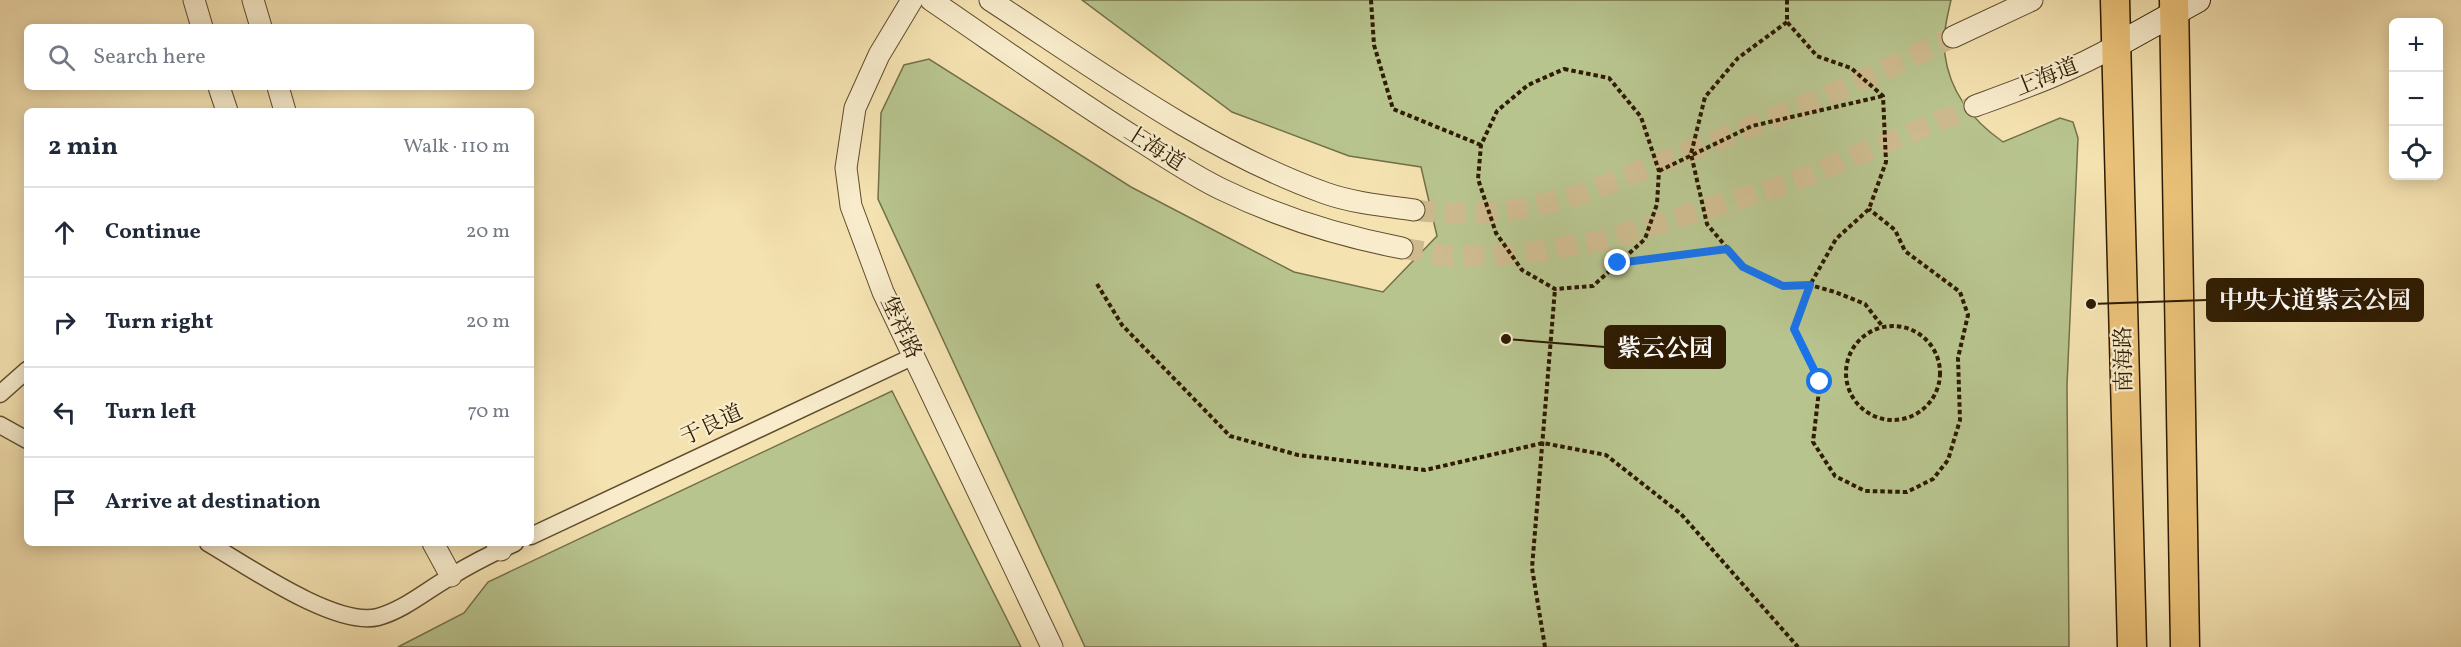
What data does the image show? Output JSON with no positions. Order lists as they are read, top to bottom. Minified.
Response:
{"streets":{"highway":["南海路"],"street":["上海道","堡祥路","于良道"]},"crossings":[["上海道","南海路"],["堡祥路","于良道"]],"places":["中央大道紫云公园","紫云公园"],"page":{"map_buttons":["+","−"],"search":"Search here","heading":["2 min","Walk · 110 m"],"list":[["Continue","20 m"],["Turn right","20 m"],["Turn left","70 m"],"Arrive at destination"]}}
